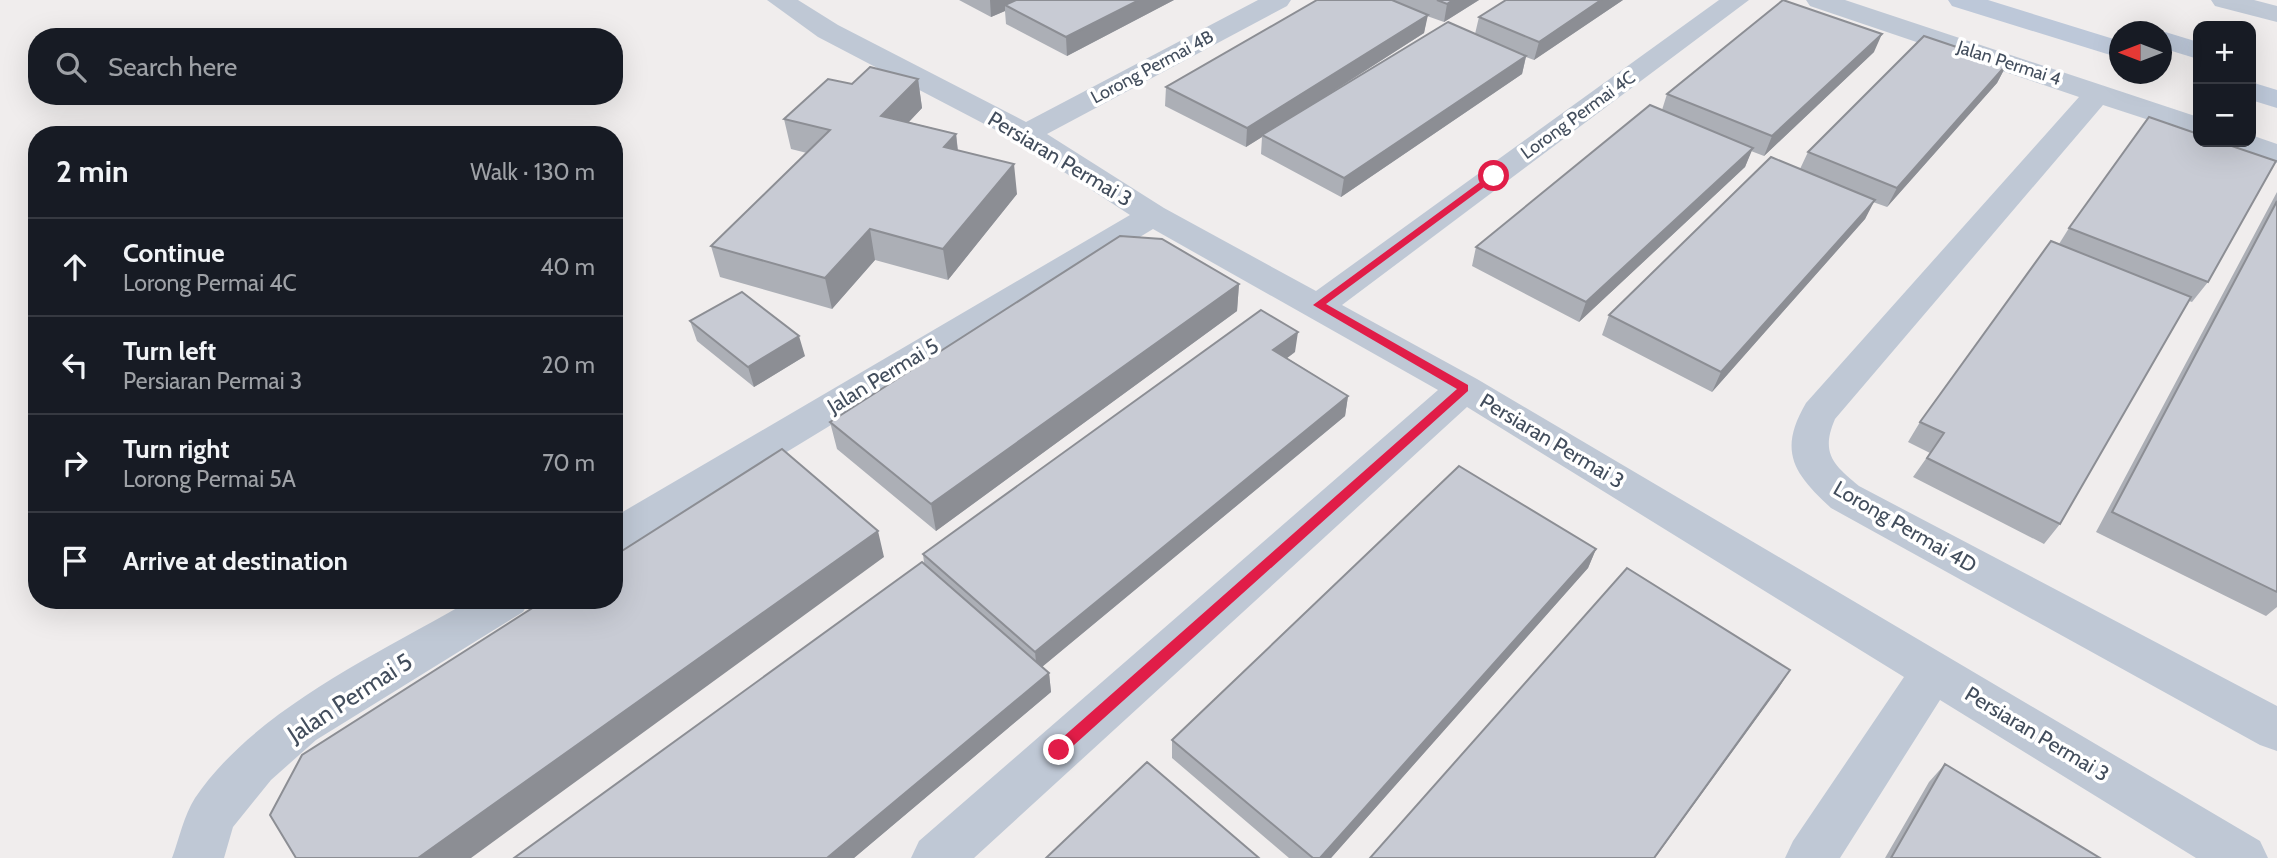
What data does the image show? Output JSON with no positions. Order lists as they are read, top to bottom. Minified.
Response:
{"streets":{"street":["Jalan Permai 4","Lorong Permai 4B","Lorong Permai 4C","Persiaran Permai 3","Jalan Permai 5","Lorong Permai 4D"]},"crossings":[["Jalan Permai 4","Lorong Permai 4D"],["Lorong Permai 4B","Persiaran Permai 3"],["Lorong Permai 4C","Persiaran Permai 3"],["Persiaran Permai 3","Jalan Permai 5"]],"north":"left","page":{"map_buttons":["+","−"],"search":"Search here","heading":["2 min","Walk · 130 m"],"list":[["Continue","Lorong Permai 4C","40 m"],["Turn left","Persiaran Permai 3","20 m"],["Turn right","Lorong Permai 5A","70 m"],"Arrive at destination"]}}
